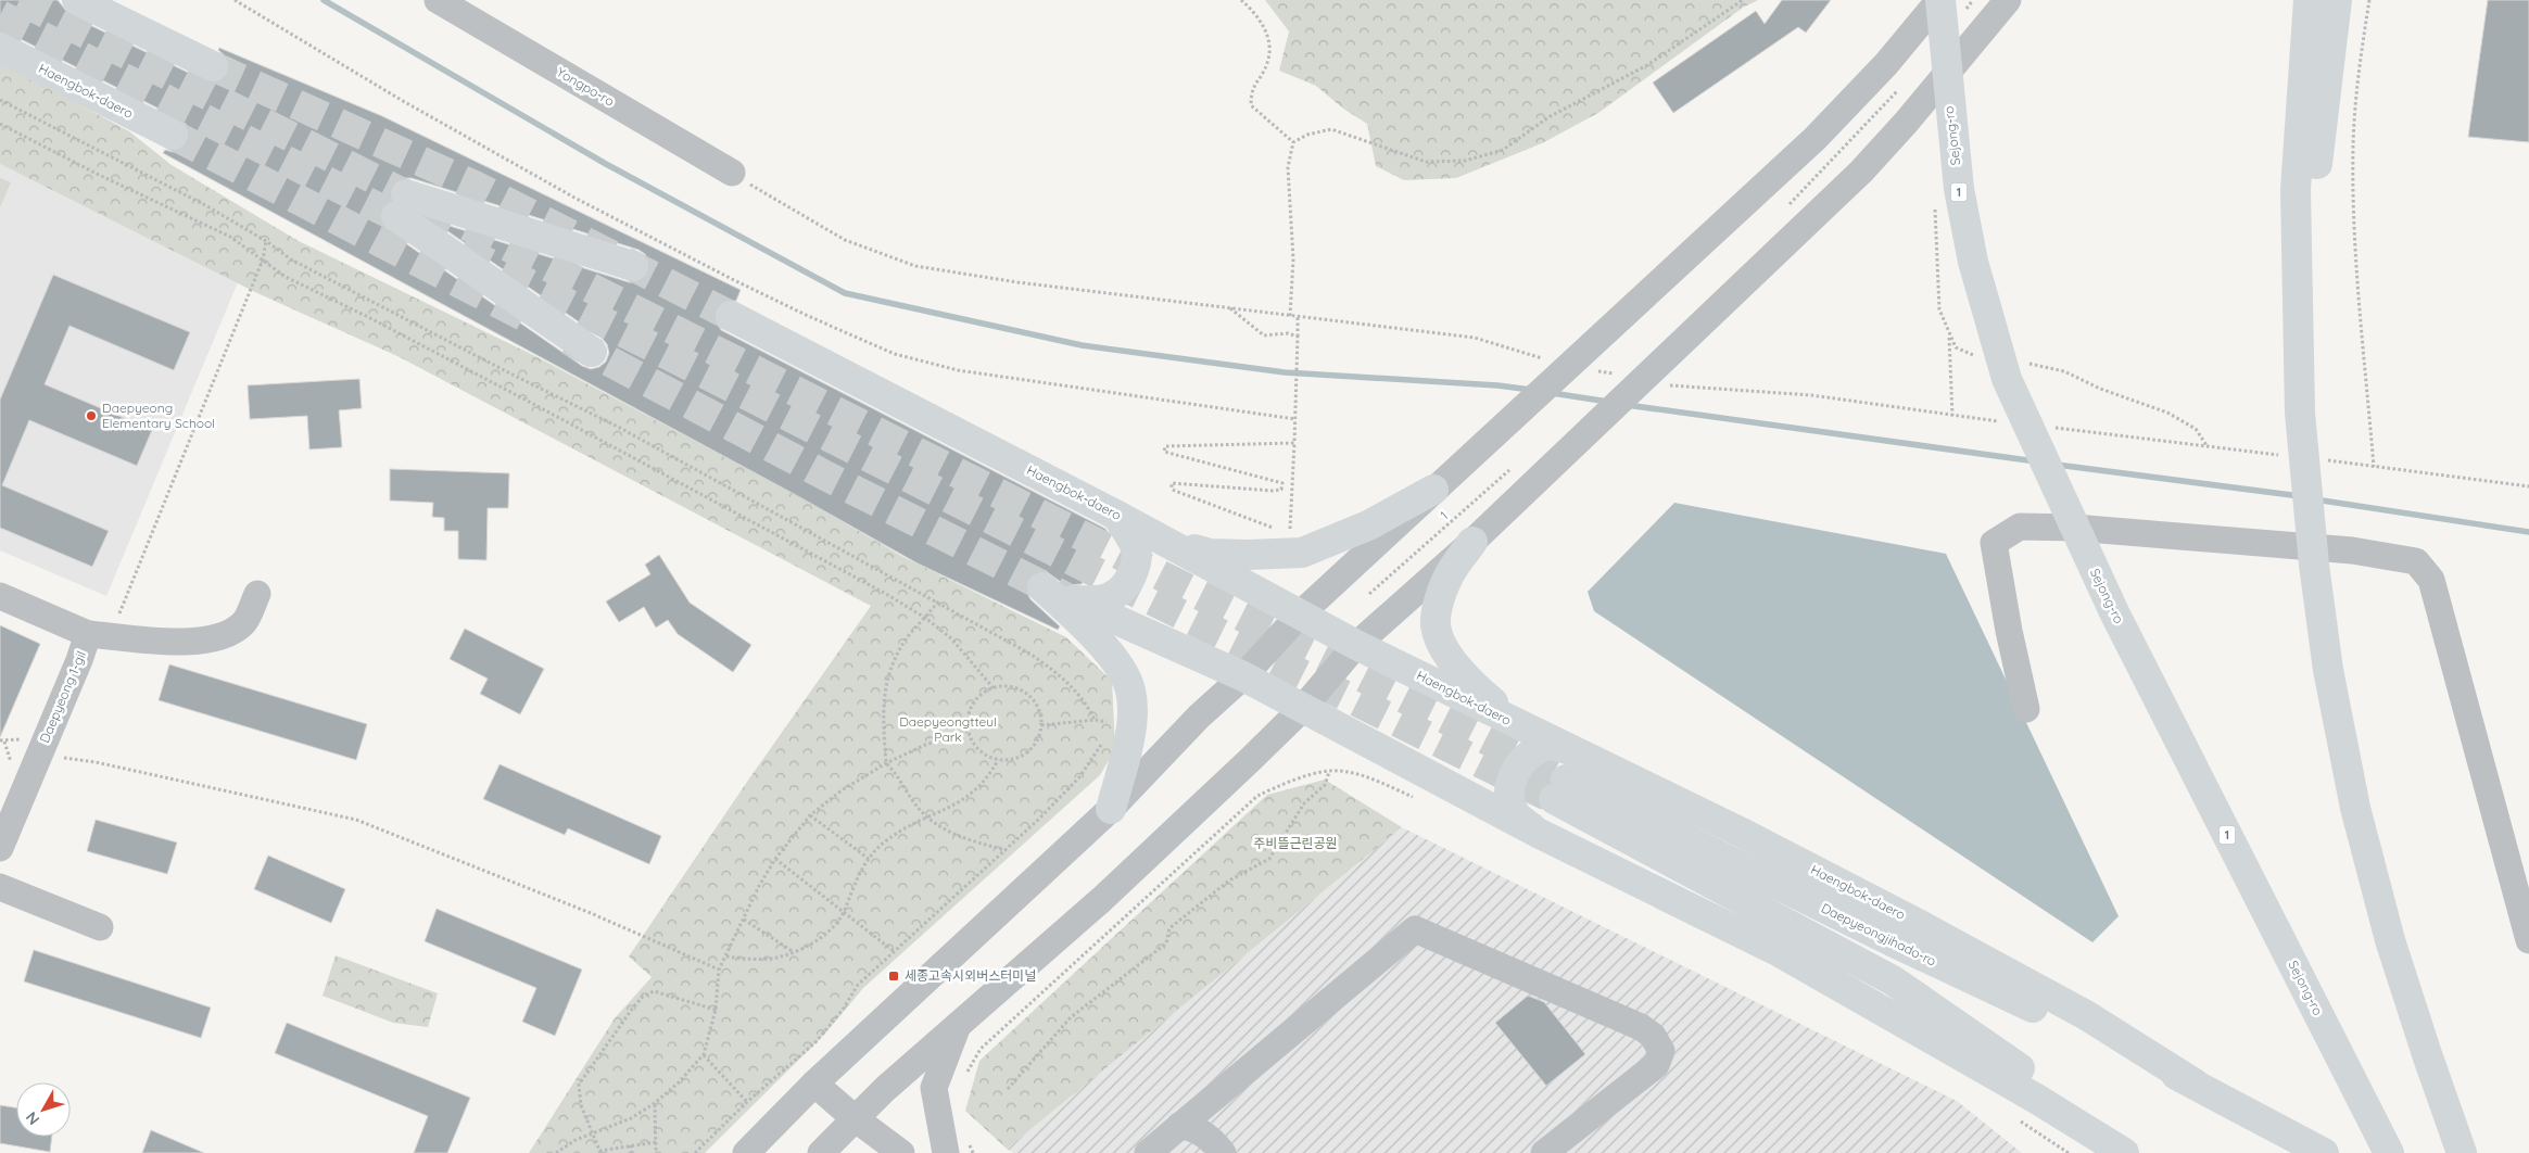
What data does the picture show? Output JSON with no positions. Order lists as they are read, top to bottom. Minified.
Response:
{"streets":{"highway":["Haengbok-daero","Sejong-ro","1","Daepyeongjihado-ro"],"street":["Yongpo-ro","Daepyeong 1-gil"]},"crossings":[["Haengbok-daero","Daepyeongjihado-ro"]],"parks":["Daepyeongtteul Park","주비뜰근린공원"],"places":{"other":["Daepyeong Elementary School"],"transit":["세종고속시외버스터미널"]},"north":"bottom left"}
